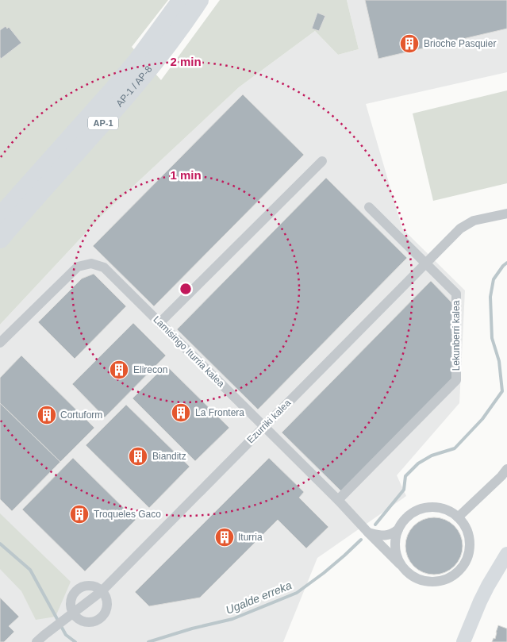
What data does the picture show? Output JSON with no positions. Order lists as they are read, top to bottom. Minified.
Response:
{"streets":{"highway":["AP-1 / AP-8","AP-1"],"street":["Lekunberri kalea","Lamisingo Iturria kalea","Ezurriki kalea"]},"crossings":[["Lekunberri kalea","Lamisingo Iturria kalea"],["Lekunberri kalea","Ezurriki kalea"],["Lamisingo Iturria kalea","Ezurriki kalea"]],"water":["Ugalde erreka"],"places":{"building":["Brioche Pasquier","Elirecon","La Frontera","Cortuform","Bianditz","Troqueles Gaco","Iturria"]},"rings":["2 min","1 min"]}
